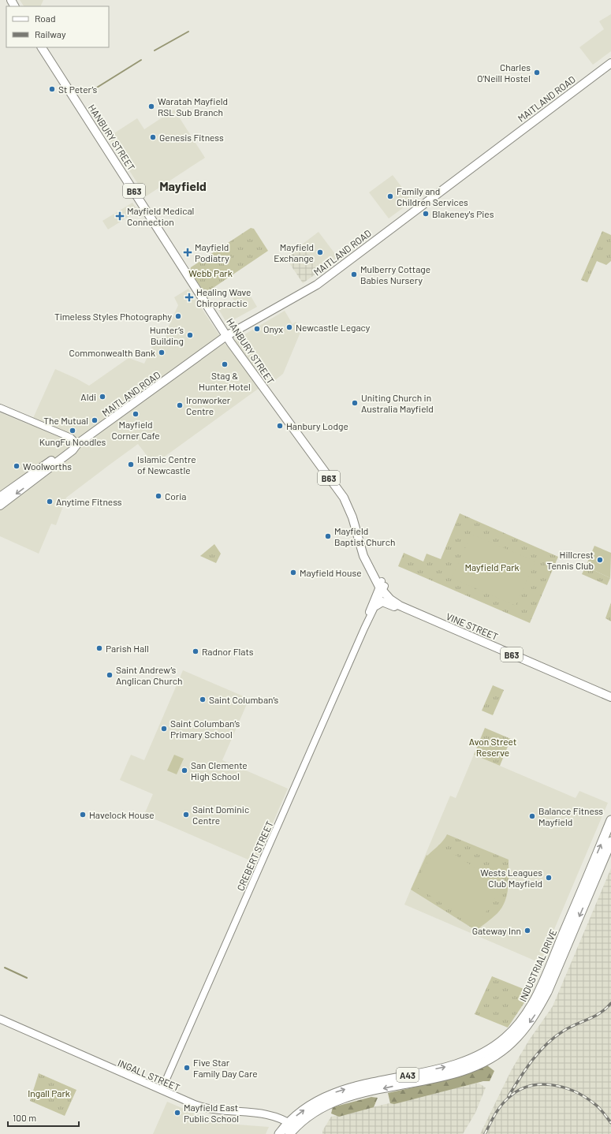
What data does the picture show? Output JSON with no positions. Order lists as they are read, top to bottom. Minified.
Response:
{"streets":{"highway":["INDUSTRIAL DRIVE","A43"],"main road":["MAITLAND ROAD","HANBURY STREET","B63","VINE STREET","INGALL STREET"],"street":["CREBERT STREET"]},"crossings":[["MAITLAND ROAD","HANBURY STREET"],["HANBURY STREET","VINE STREET"],["HANBURY STREET","CREBERT STREET"],["B63","VINE STREET"],["B63","CREBERT STREET"],["VINE STREET","CREBERT STREET"],["CREBERT STREET","INGALL STREET"],["INDUSTRIAL DRIVE","INGALL STREET"]],"districts":["Mayfield"],"parks":["Webb Park","Mayfield Park","Avon Street Reserve","Ingall Park"],"places":{"other":["Charles O'Neill Hostel","St Peter’s","Waratah Mayfield RSL Sub Branch","Genesis Fitness","Family and Children Services","Blakeney's Pies","Mayfield Exchange","Mulberry Cottage Babies Nursery","Timeless Styles Photography","Newcastle Legacy","Onyx","Hunter’s Building","Commonwealth Bank","Stag & Hunter Hotel","Aldi","Uniting Church in Australia Mayfield","Ironworker Centre","Mayfield Corner Cafe","The Mutual","Hanbury Lodge","KungFu Noodles","Islamic Centre of Newcastle","Woolworths","Coria","Anytime Fitness","Mayfield Baptist Church","Hillcrest Tennis Club","Mayfield House","Parish Hall","Radnor Flats","Saint Andrew’s Anglican Church","Saint Columban’s","Saint Columban’s Primary School","San Clemente High School","Havelock House","Saint Dominic Centre","Balance Fitness Mayfield","Wests Leagues Club Mayfield","Gateway Inn","Five Star Family Day Care","Mayfield East Public School"],"health":["Mayfield Medical Connection","Mayfield Podiatry","Healing Wave Chiropractic"]},"legend":["Road","Railway"],"scale_bar":"100 m"}
